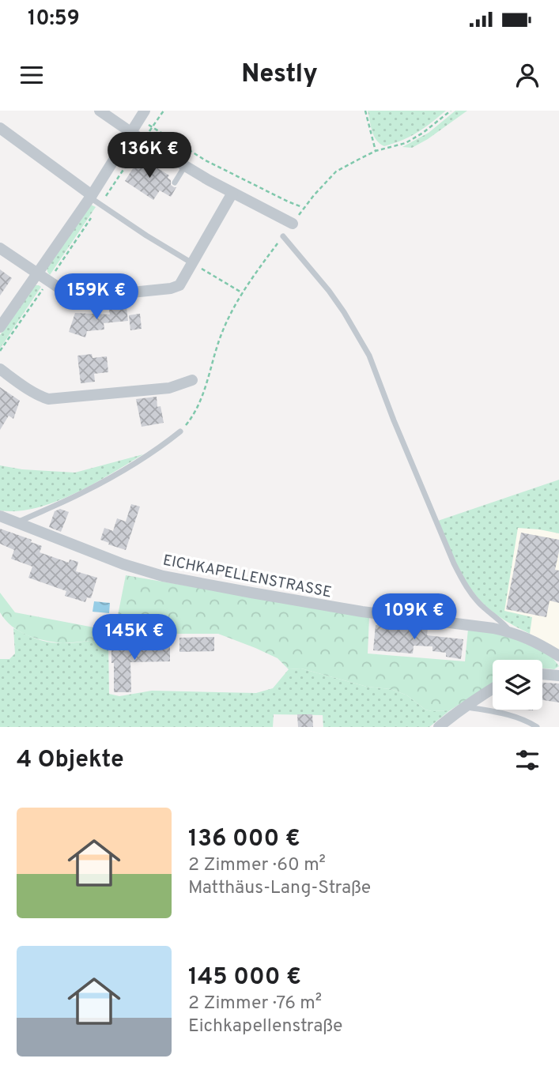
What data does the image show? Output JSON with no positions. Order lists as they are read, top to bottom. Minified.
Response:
{"streets":{"street":["EICHKAPELLENSTRASSE"]},"page":{"status":"10:59","header":"Nestly","price":["136K €","159K €","109K €","145K €"],"heading":"4 Objekte","list":[{"name":"136 000 €","note":"2 Zimmer · 60 m² · Matthäus-Lang-Straße"},{"name":"145 000 €","note":"2 Zimmer · 76 m² · Eichkapellenstraße"}]}}
